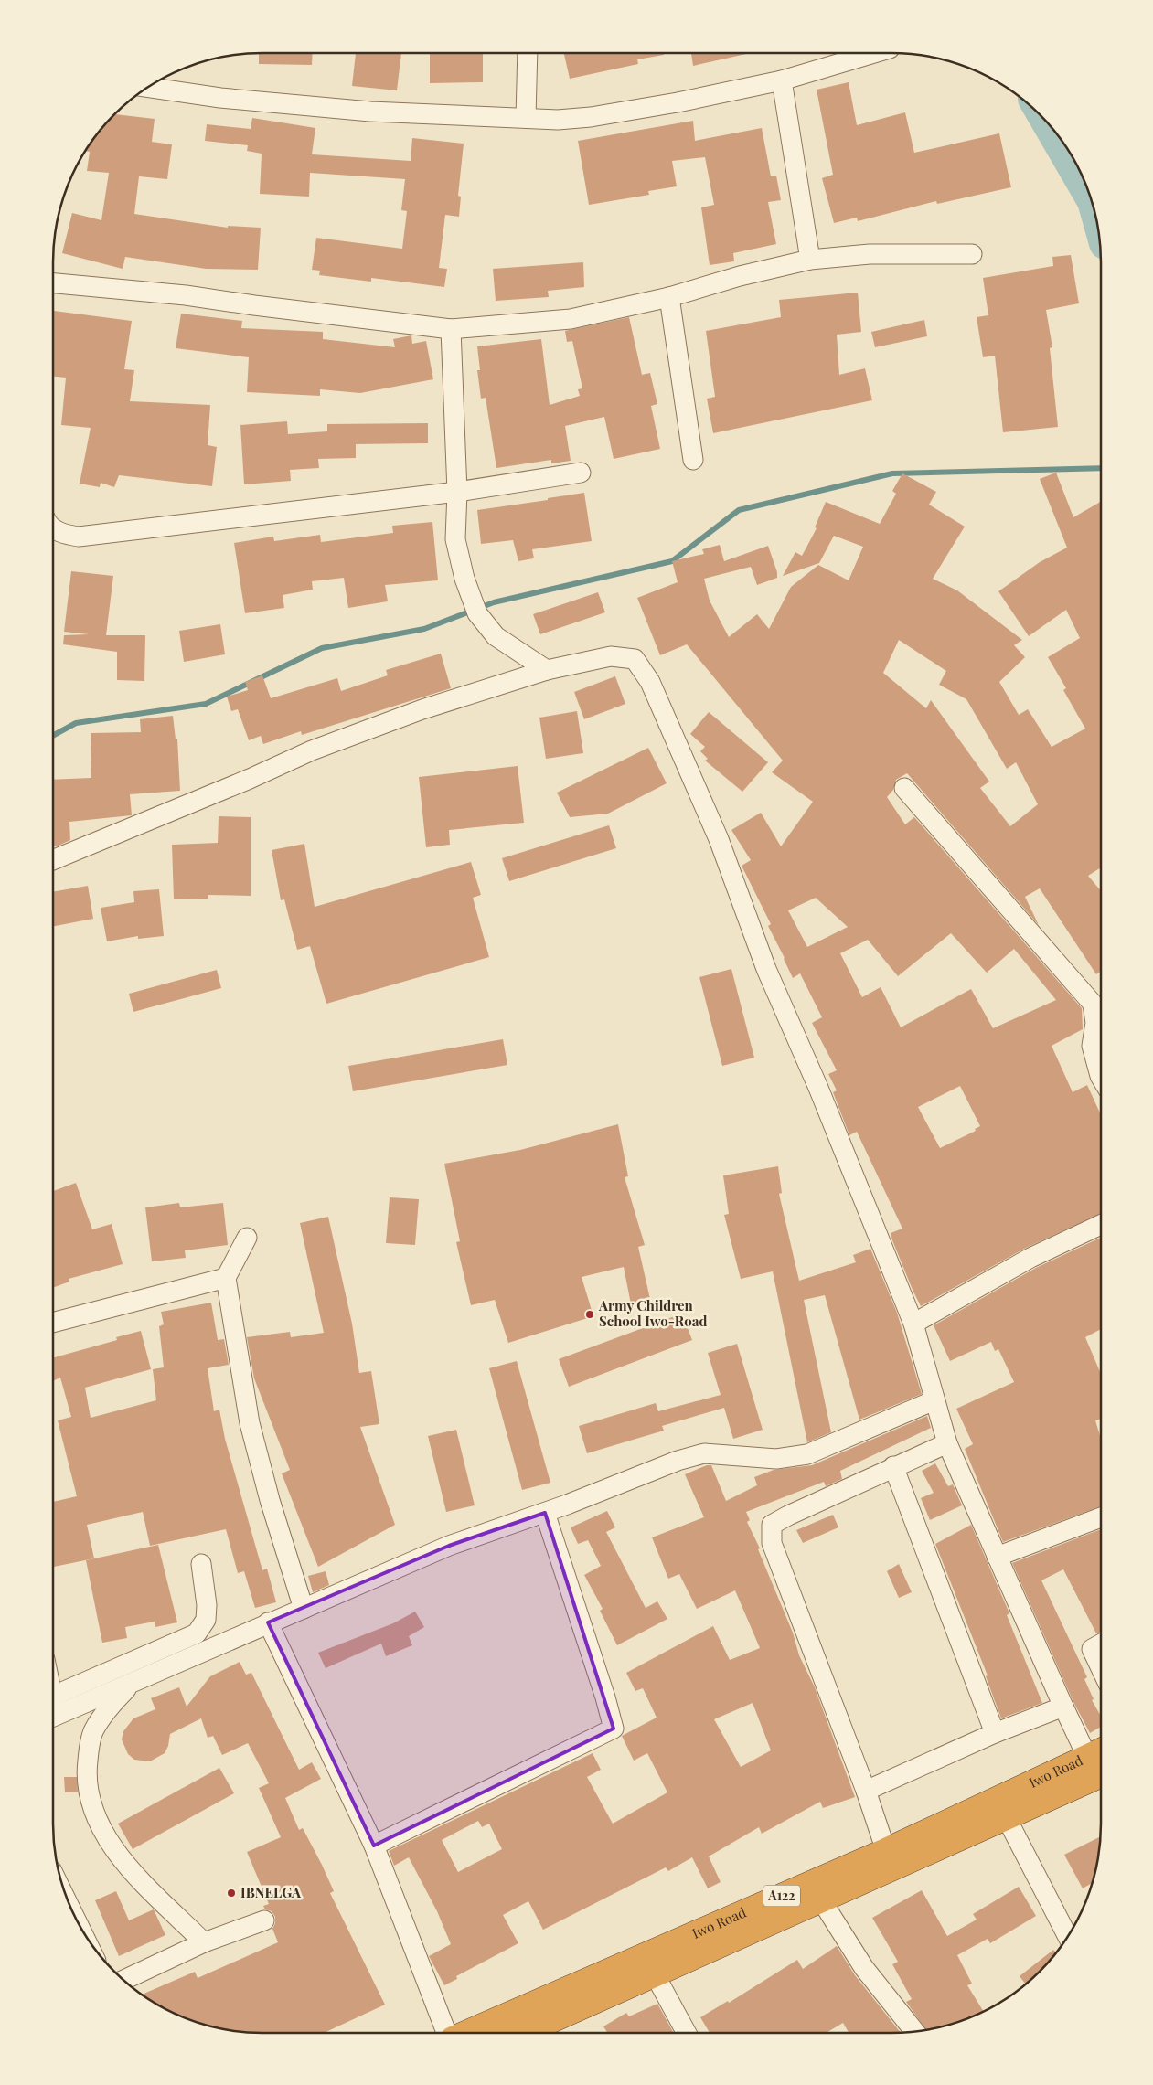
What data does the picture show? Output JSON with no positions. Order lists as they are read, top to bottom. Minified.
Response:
{"streets":{"highway":["Iwo Road","A122"]},"places":["Army Children School Iwo-Road","IBNELGA"]}
